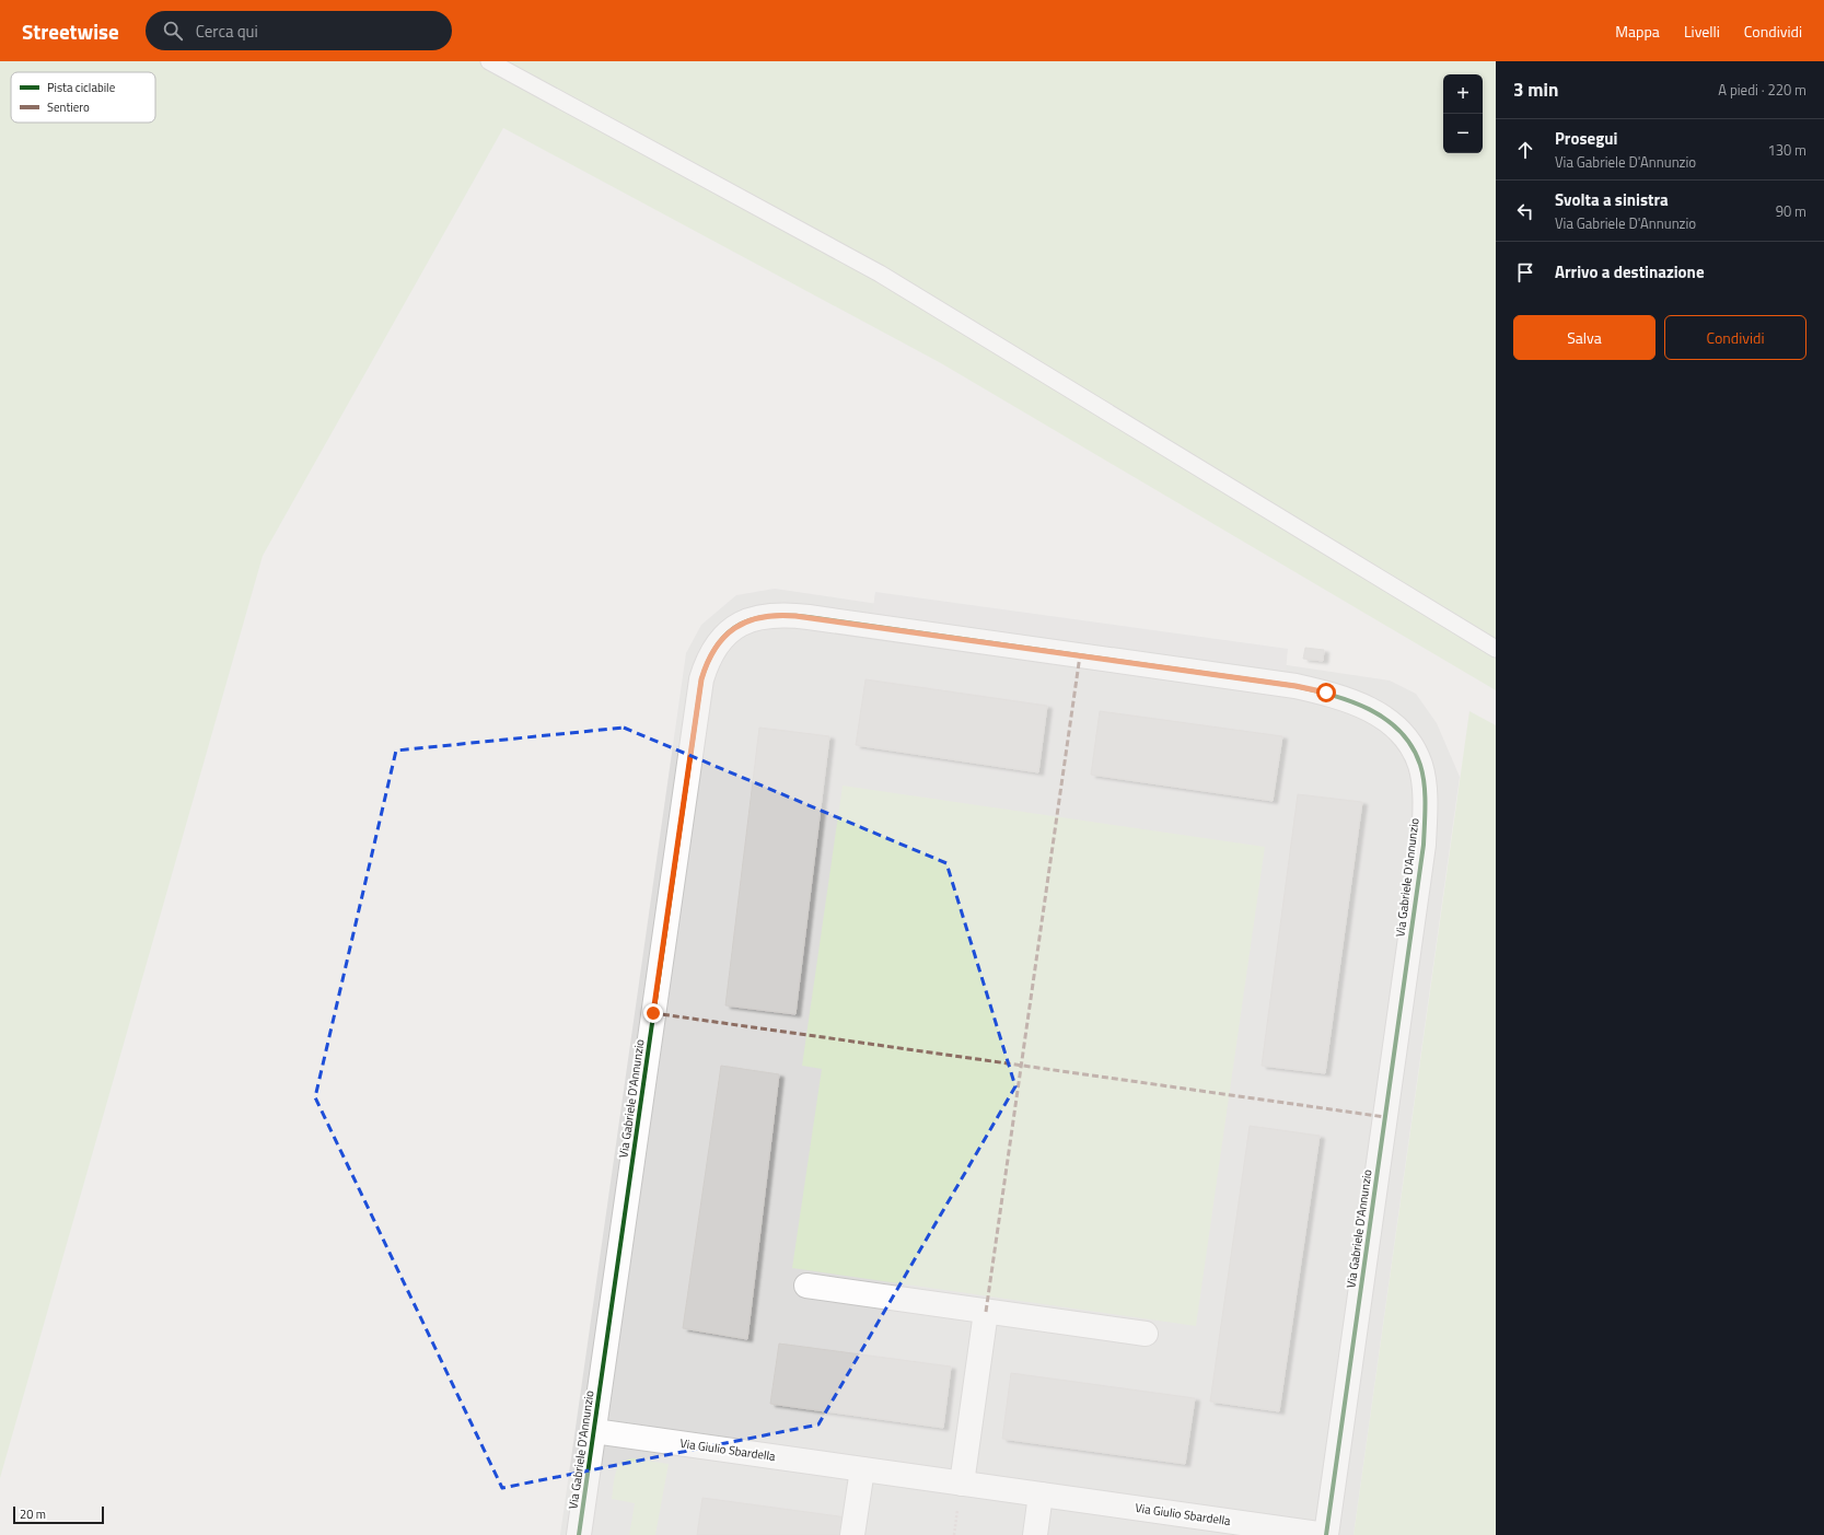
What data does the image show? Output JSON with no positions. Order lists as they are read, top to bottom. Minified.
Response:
{"streets":{"street":["Via Gabriele D'Annunzio","Via Giulio Sbardella"]},"crossings":[["Via Gabriele D'Annunzio","Via Giulio Sbardella"]],"legend":["Pista ciclabile","Sentiero"],"scale_bar":"20 m","page":{"header":"Streetwise","search":"Cerca qui","nav":["Mappa","Livelli","Condividi"],"heading":["3 min","A piedi · 220 m"],"map_buttons":["+","−"],"list":[["Prosegui","Via Gabriele D'Annunzio","130 m"],["Svolta a sinistra","Via Gabriele D'Annunzio","90 m"],"Arrivo a destinazione"],"buttons":["Salva","Condividi"],"scale":"20 m"}}
